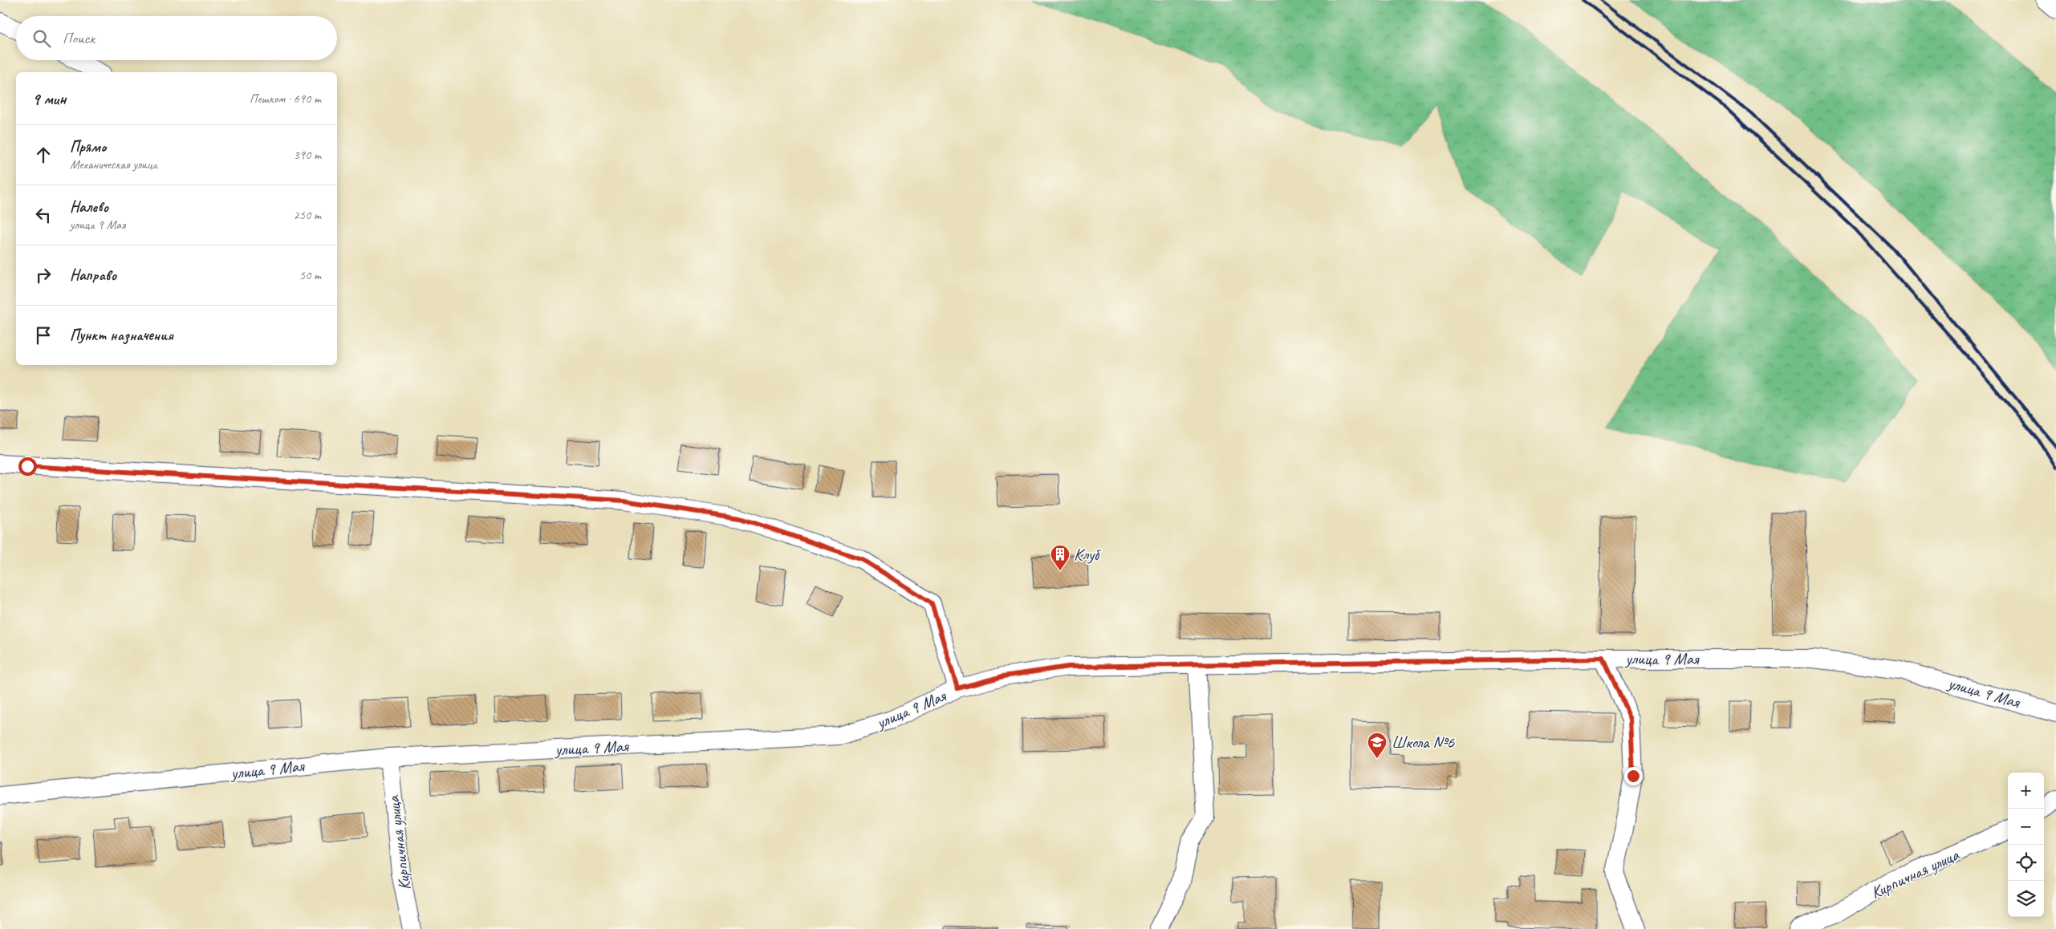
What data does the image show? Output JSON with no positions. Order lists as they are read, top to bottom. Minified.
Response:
{"streets":{"street":["улица 9 Мая","Кирпичная улица"]},"crossings":[["улица 9 Мая","Кирпичная улица"]],"places":{"building":["Клуб"],"school or university":["Школа №6"]},"page":{"search":"Поиск","heading":["9 мин","Пешком · 690 m"],"list":[["Прямо","Механическая улица","390 m"],["Налево","улица 9 Мая","250 m"],["Направо","50 m"],"Пункт назначения"],"map_buttons":["+","−"]}}
